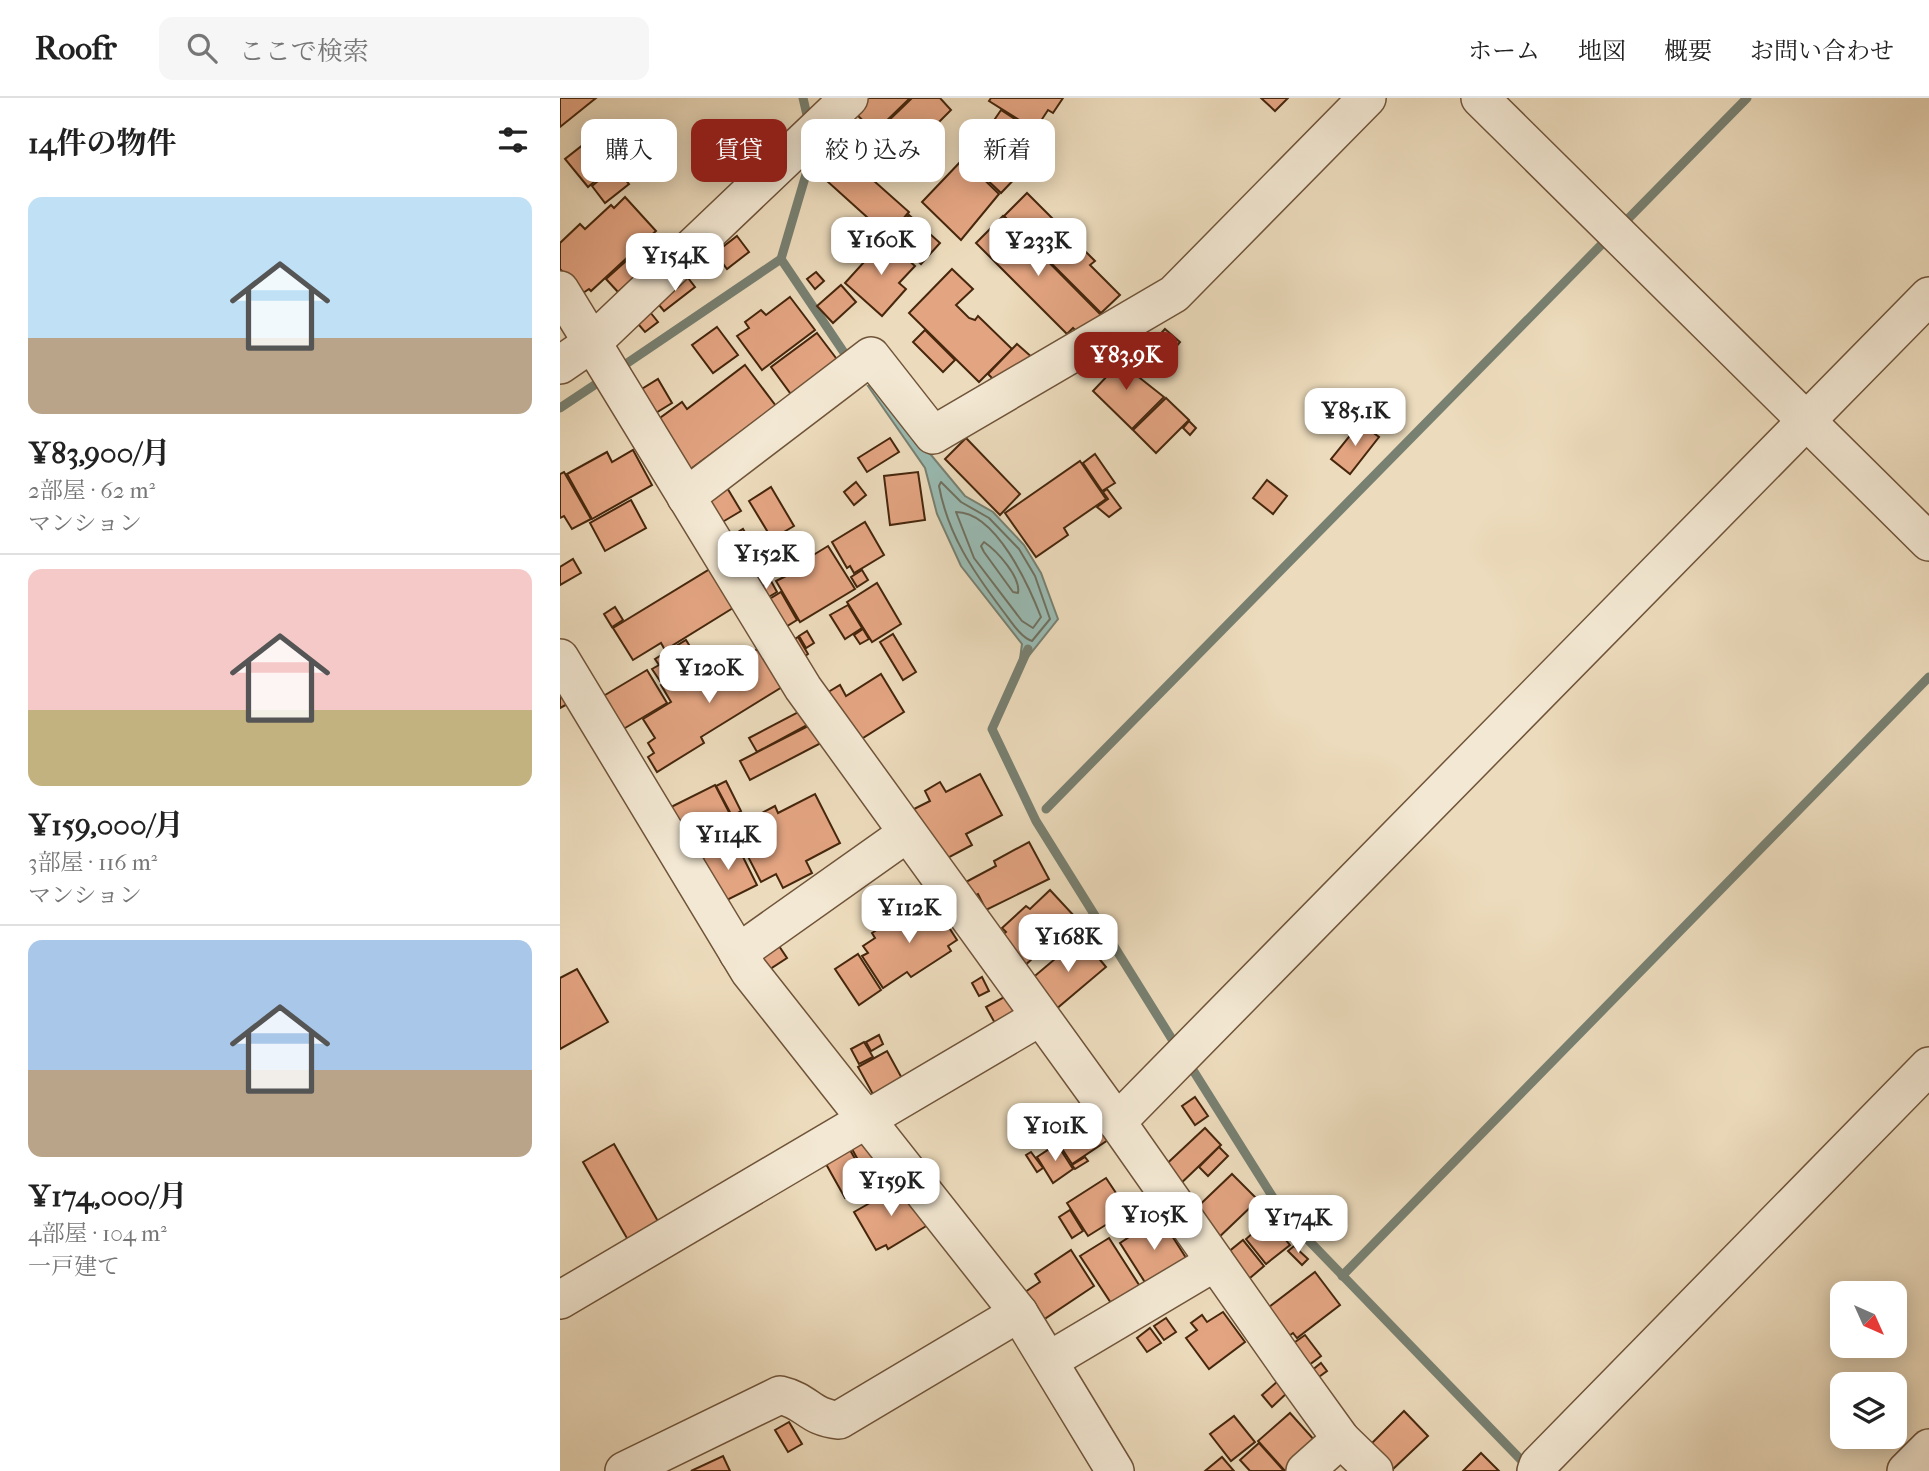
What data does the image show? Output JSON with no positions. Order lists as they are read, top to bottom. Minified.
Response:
{"north":"bottom right","page":{"header":"Roofr","search":"ここで検索","nav":["ホーム","地図","概要","お問い合わせ"],"heading":"14件の物件","chip":["購入","賃貸","絞り込み","新着"],"list":[{"name":"¥83,900/月","note":"2部屋 · 62 m² · マンション"},{"name":"¥159,000/月","note":"3部屋 · 116 m² · マンション"},{"name":"¥174,000/月","note":"4部屋 · 104 m² · 一戸建て"}],"price":["¥160K","¥233K","¥154K","¥83.9K","¥85.1K","¥152K","¥120K","¥114K","¥112K","¥168K","¥101K","¥159K","¥105K","¥174K"]}}
